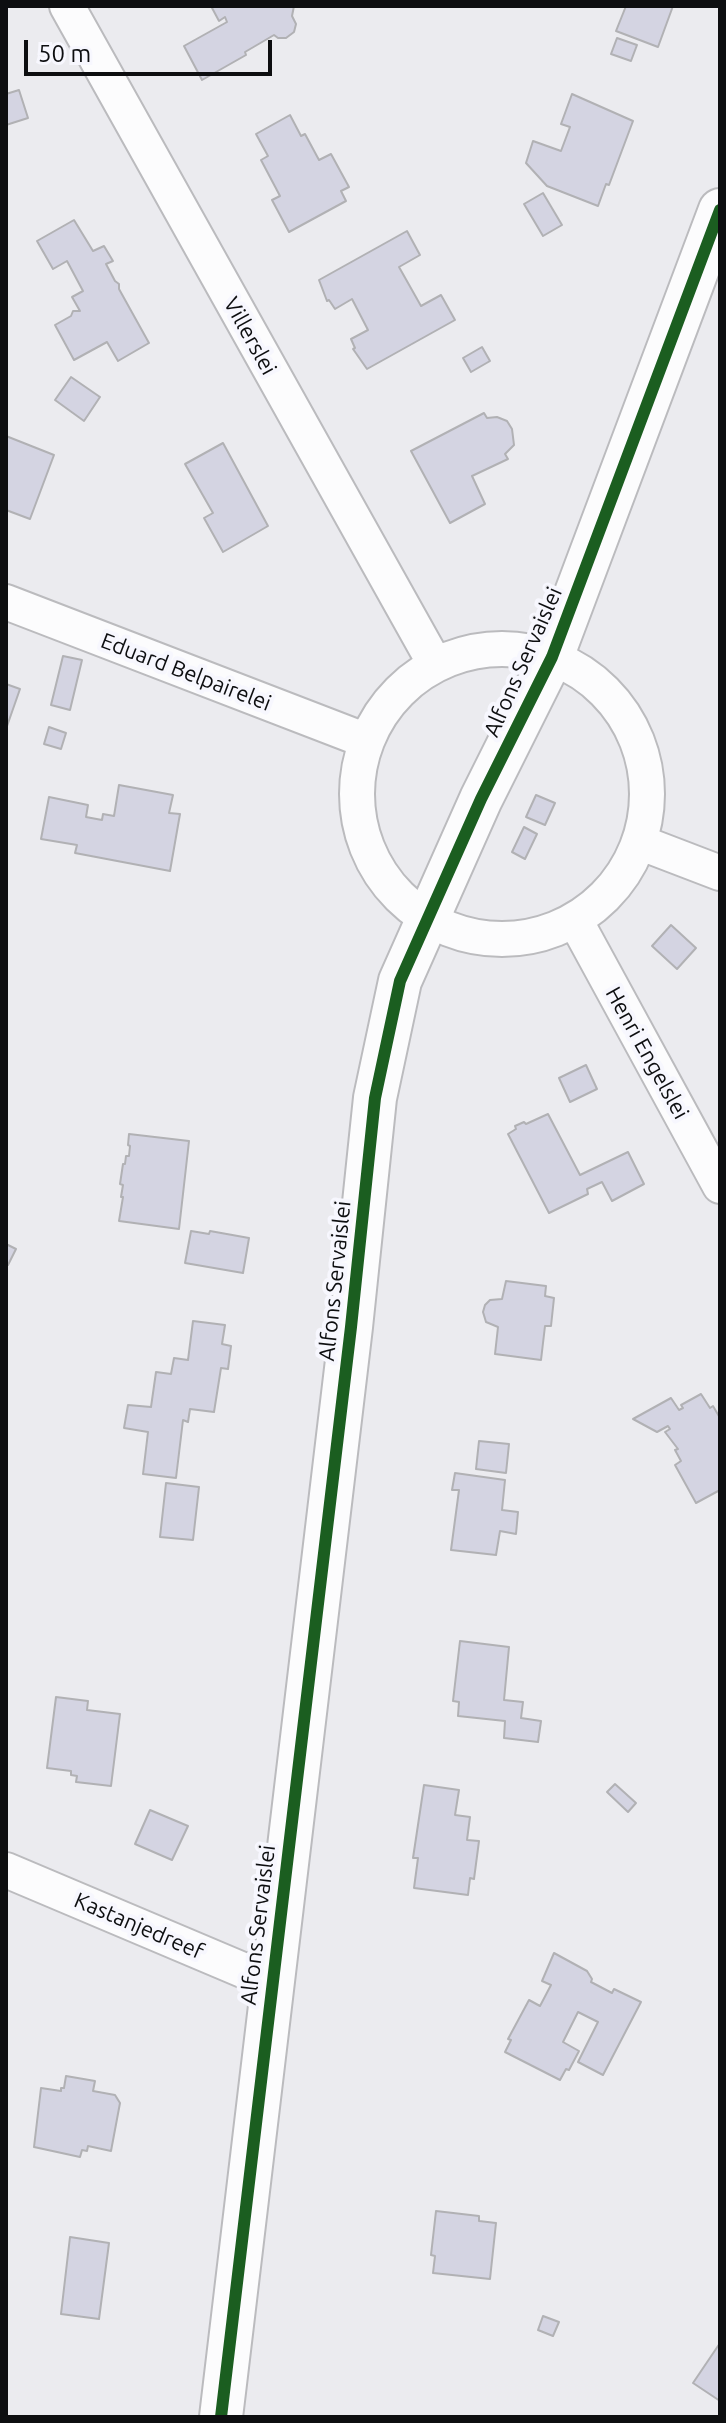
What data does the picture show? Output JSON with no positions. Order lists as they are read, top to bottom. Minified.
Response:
{"streets":{"street":["Villerslei","Alfons Servaislei","Eduard Belpairelei","Henri Engelslei","Kastanjedreef"]},"crossings":[["Alfons Servaislei","Kastanjedreef"]],"scale_bar":"50 m"}
